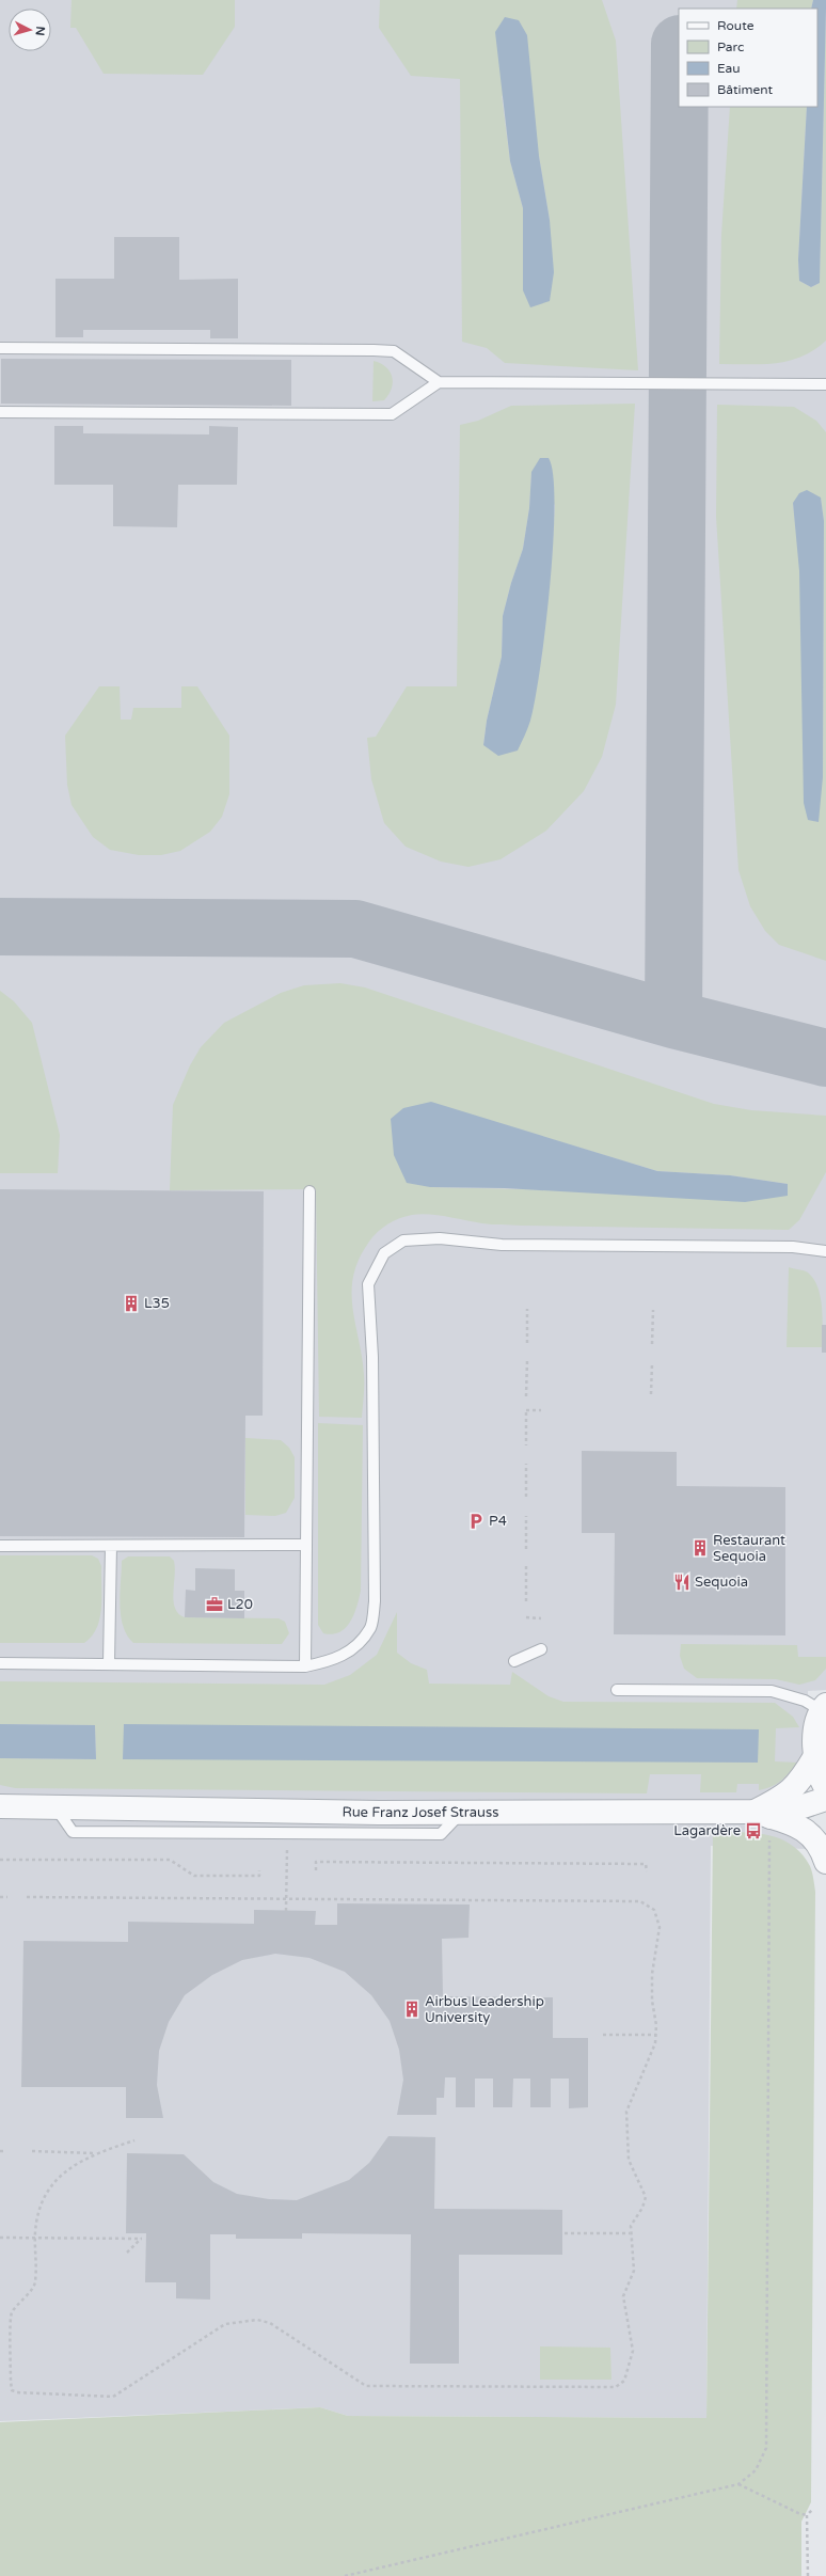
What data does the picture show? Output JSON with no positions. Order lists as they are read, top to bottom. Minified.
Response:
{"streets":{"street":["Rue Franz Josef Strauss"]},"places":{"building":["L35","Restaurant Sequoia","Airbus Leadership University"],"parking":["P4"],"restaurant":["Sequoia"],"office":["L20"],"bus stop":["Lagardère"]},"legend":["Route","Parc","Eau","Bâtiment"],"north":"right"}
